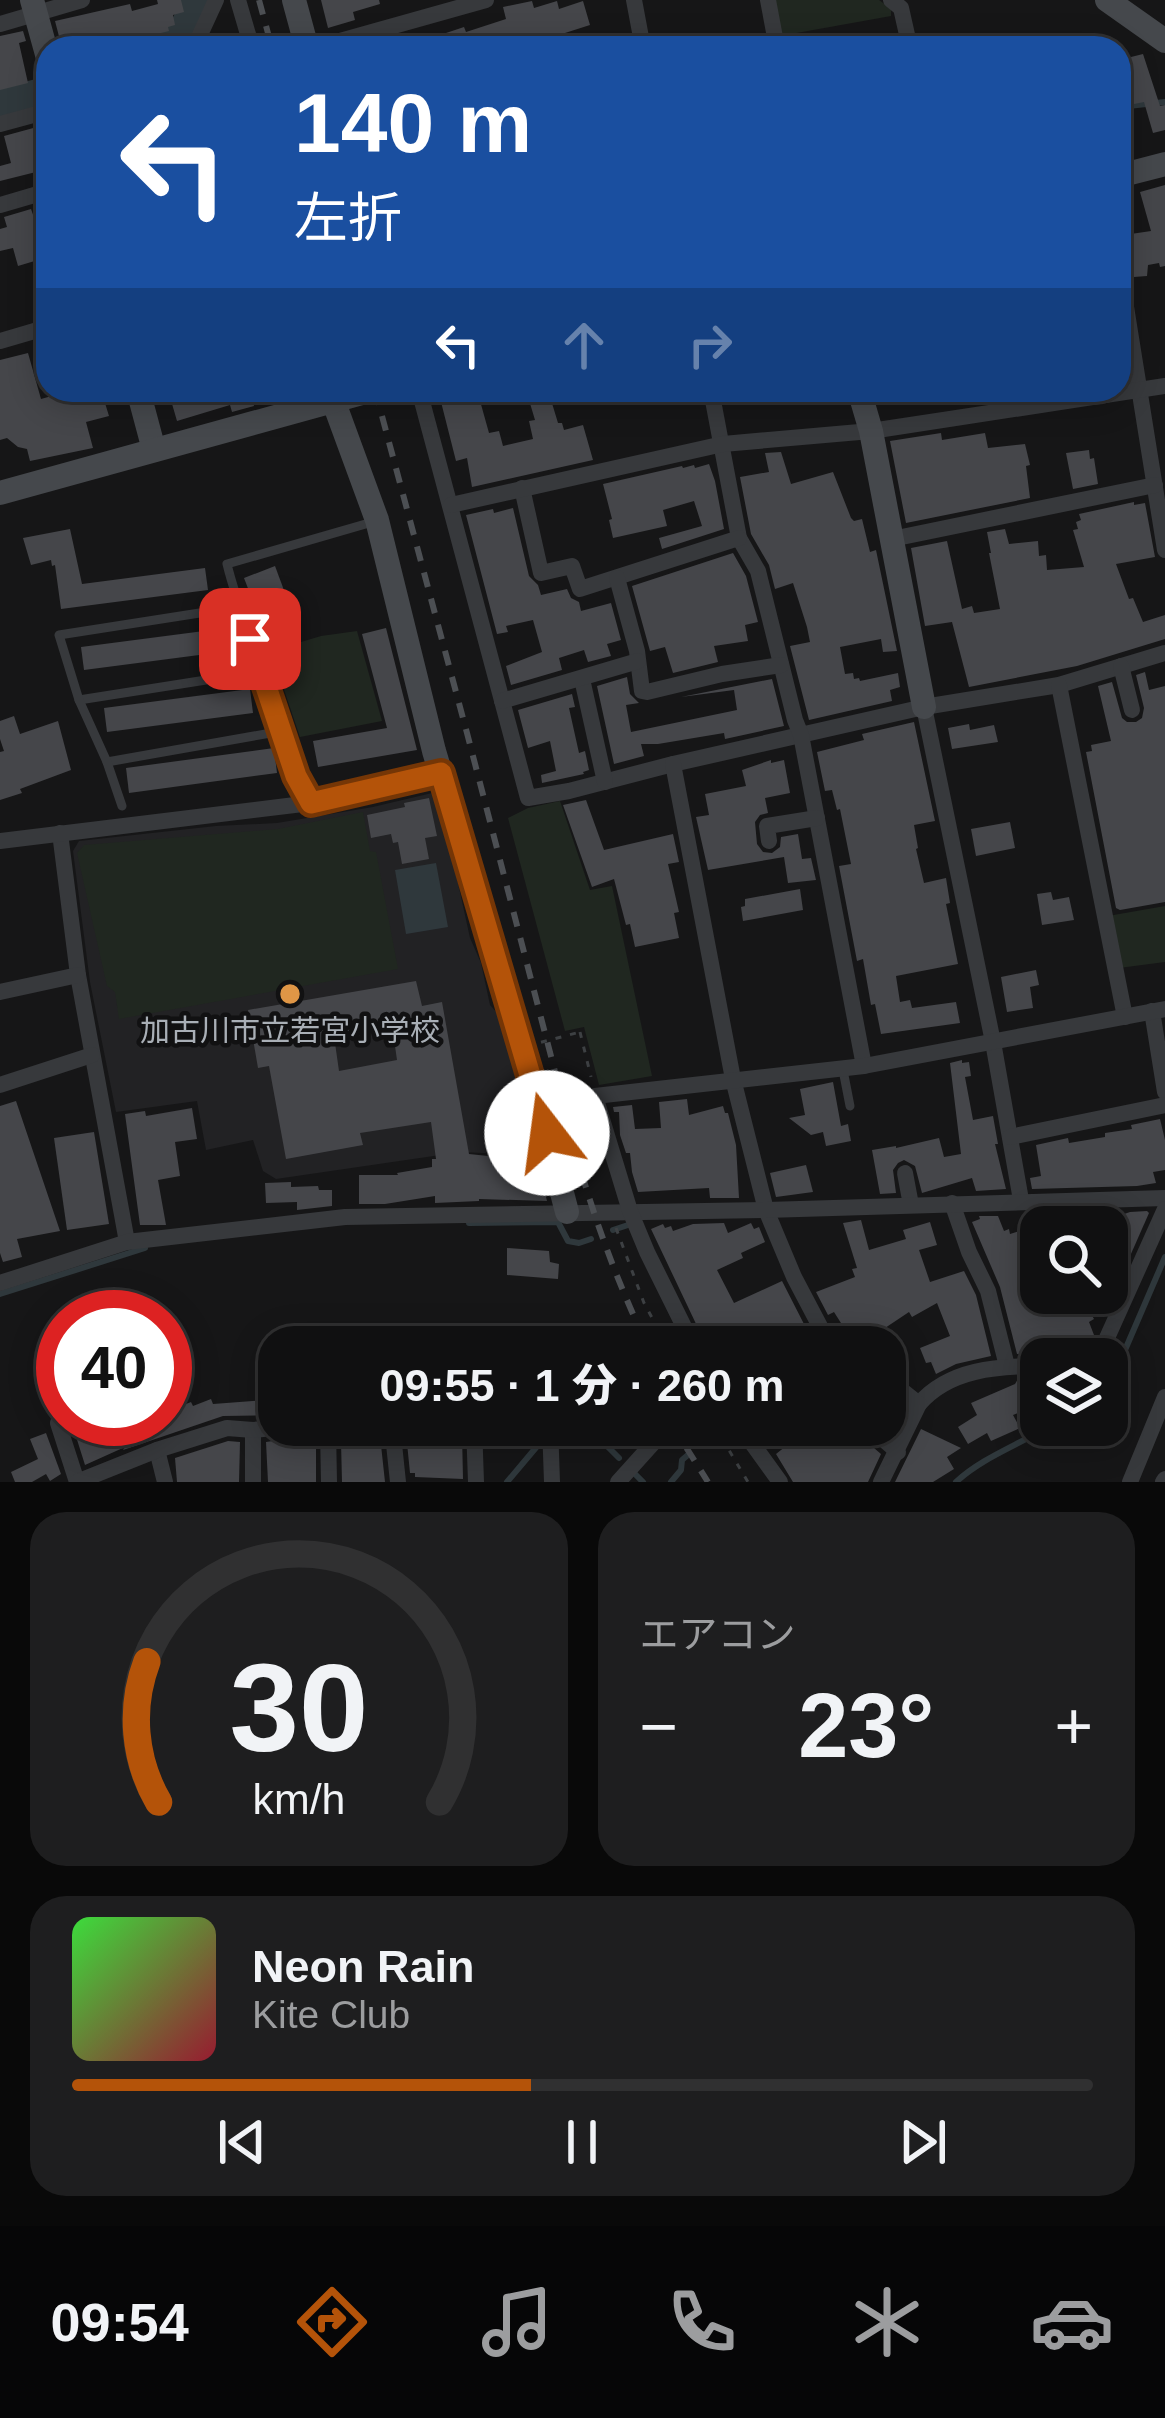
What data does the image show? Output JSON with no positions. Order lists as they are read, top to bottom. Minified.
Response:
{"places":["加古川市立若宮小学校"],"page":{"turn":["140 m","左折"],"limit":"40","trip":"09:55 · 1 分 · 260 m","tile":"エアコン","heat":["−","23°","+"],"song":["Neon Rain","Kite Club"],"tabs":"09:54","gauge":["30","km/h"]}}
